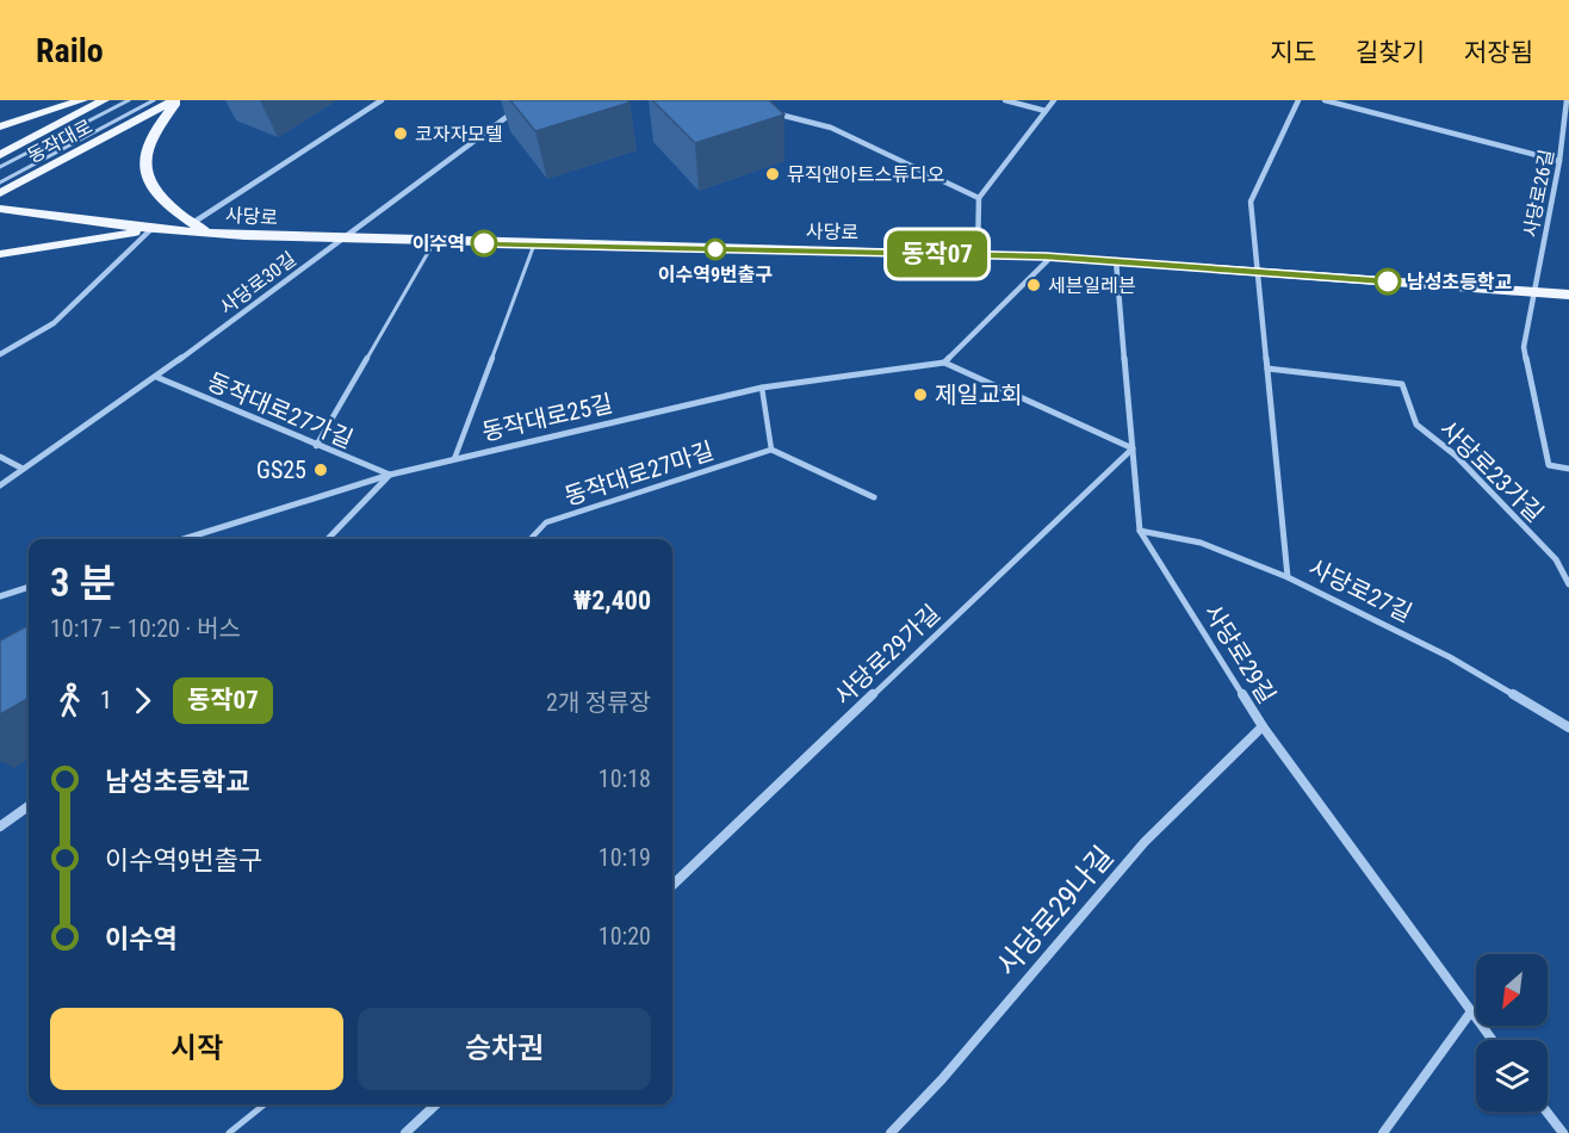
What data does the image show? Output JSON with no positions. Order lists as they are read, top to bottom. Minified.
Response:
{"streets":{"main road":["동작대로","사당로"],"street":["사당로26길","사당로30길","동작대로27가길","동작대로25길","사당로23가길","사당로27길","사당로29길","사당로29가길","사당로29나길"],"lane":["동작대로27마길"]},"crossings":[["사당로26길","사당로"],["사당로","사당로30길"],["사당로","사당로27길"],["사당로","사당로29길"],["사당로30길","동작대로27가길"],["동작대로27가길","동작대로25길"],["사당로23가길","사당로27길"],["사당로29길","사당로29가길"],["사당로29길","사당로29나길"]],"places":["코자자모텔","뮤직앤아트스튜디오","이수역","이수역9번출구","남성초등학교","세븐일레븐","제일교회","GS25"],"lines":["bus line 동작07"],"north":"bottom left","page":{"header":"Railo","nav":["지도","길찾기","저장됨"],"on_map":"동작07","heading":["3 분","10:17 – 10:20 · 버스","₩2,400"],"legs":["1","동작07","2개 정류장"],"list":[{"name":"남성초등학교","value":"10:18"},{"name":"이수역9번출구","value":"10:19"},{"name":"이수역","value":"10:20"}],"buttons":["시작","승차권"]}}
